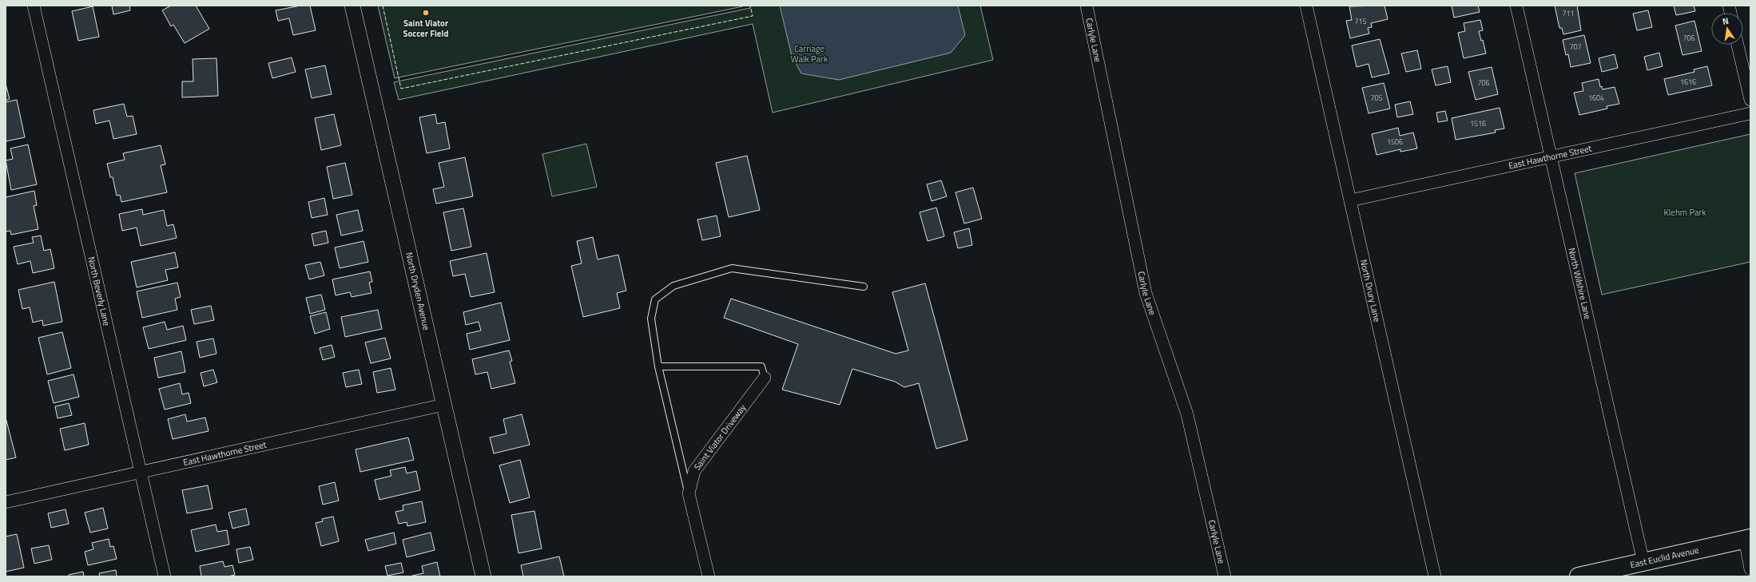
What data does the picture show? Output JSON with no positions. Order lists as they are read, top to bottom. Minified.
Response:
{"streets":{"main road":["East Euclid Avenue"],"street":["Carlyle Lane","East Hawthorne Street","North Wilshire Lane","North Beverly Lane","North Dryden Avenue","North Drury Lane","Saint Viator Driveway"]},"crossings":[["East Hawthorne Street","North Wilshire Lane"],["East Hawthorne Street","North Beverly Lane"],["East Hawthorne Street","North Dryden Avenue"],["East Hawthorne Street","North Drury Lane"],["North Wilshire Lane","East Euclid Avenue"]],"parks":["Carriage Walk Park","Klehm Park"],"places":["Saint Viator Soccer Field"],"house_numbers":["711","715","706","707","1616","706","705","1604","1516","1506"],"north":"top"}
